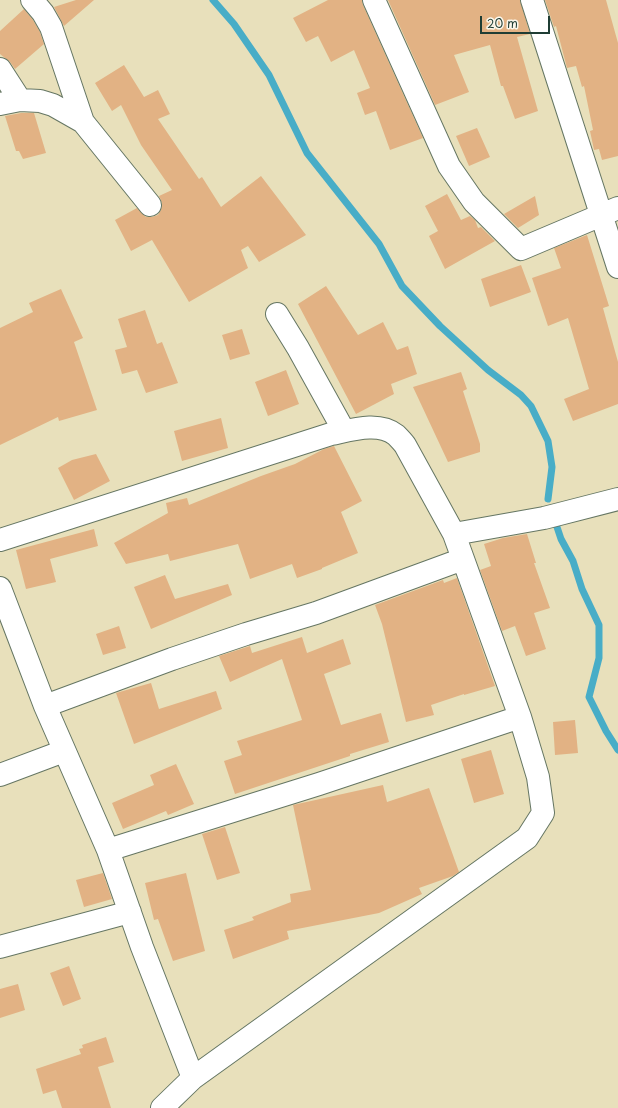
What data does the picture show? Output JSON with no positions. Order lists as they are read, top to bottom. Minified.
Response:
{"scale_bar":"20 m"}
